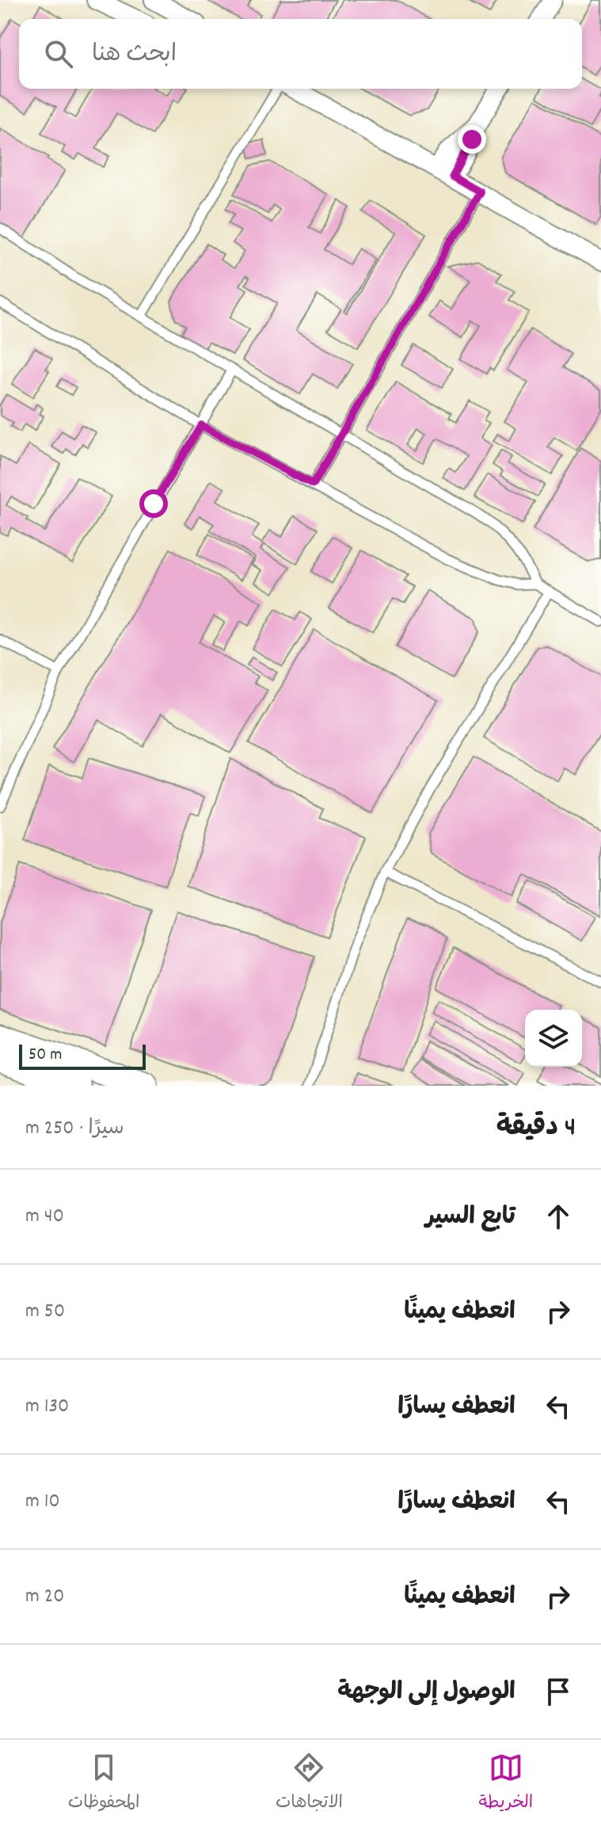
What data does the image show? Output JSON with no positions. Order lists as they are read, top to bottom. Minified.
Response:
{"scale_bar":"50 m","page":{"search":"ابحث هنا","scale":"50 m","heading":["4 دقيقة","سيرًا · 250 m"],"list":[["تابع السير","40 m"],["انعطف يمينًا","50 m"],["انعطف يسارًا","130 m"],["انعطف يسارًا","10 m"],["انعطف يمينًا","20 m"],"الوصول إلى الوجهة"],"nav":["الخريطة","الاتجاهات","المحفوظات"]}}
